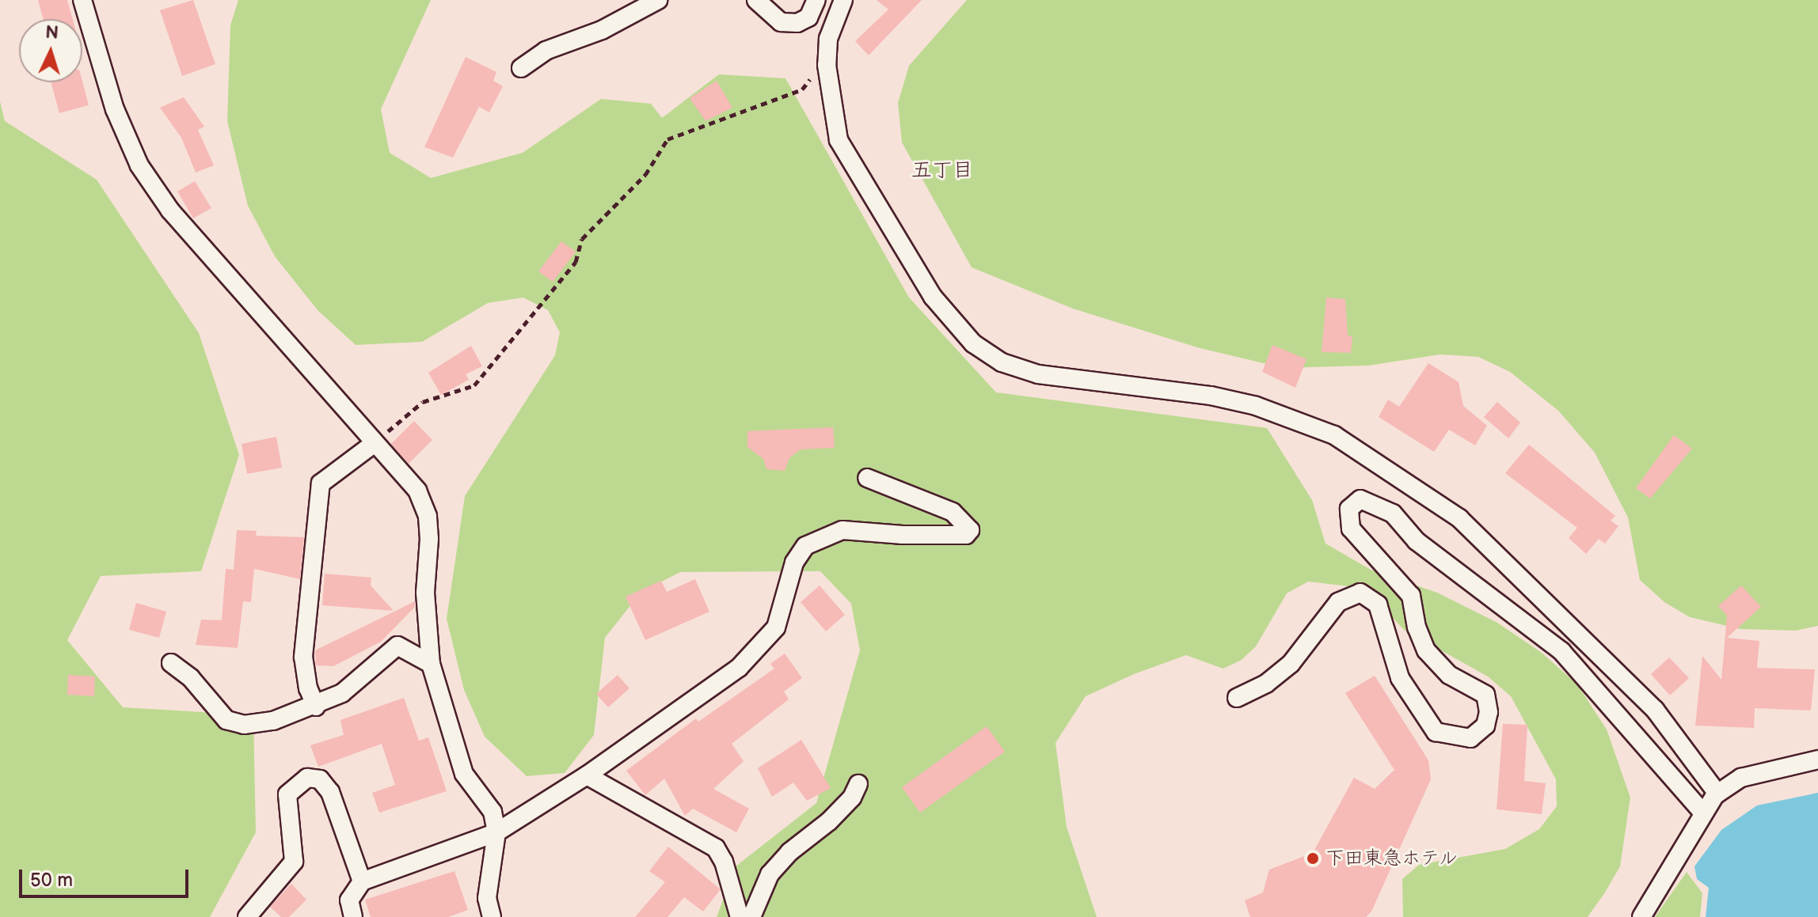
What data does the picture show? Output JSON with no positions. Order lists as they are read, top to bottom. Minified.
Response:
{"districts":["五丁目"],"places":["下田東急ホテル"],"scale_bar":"50 m","north":"top"}
